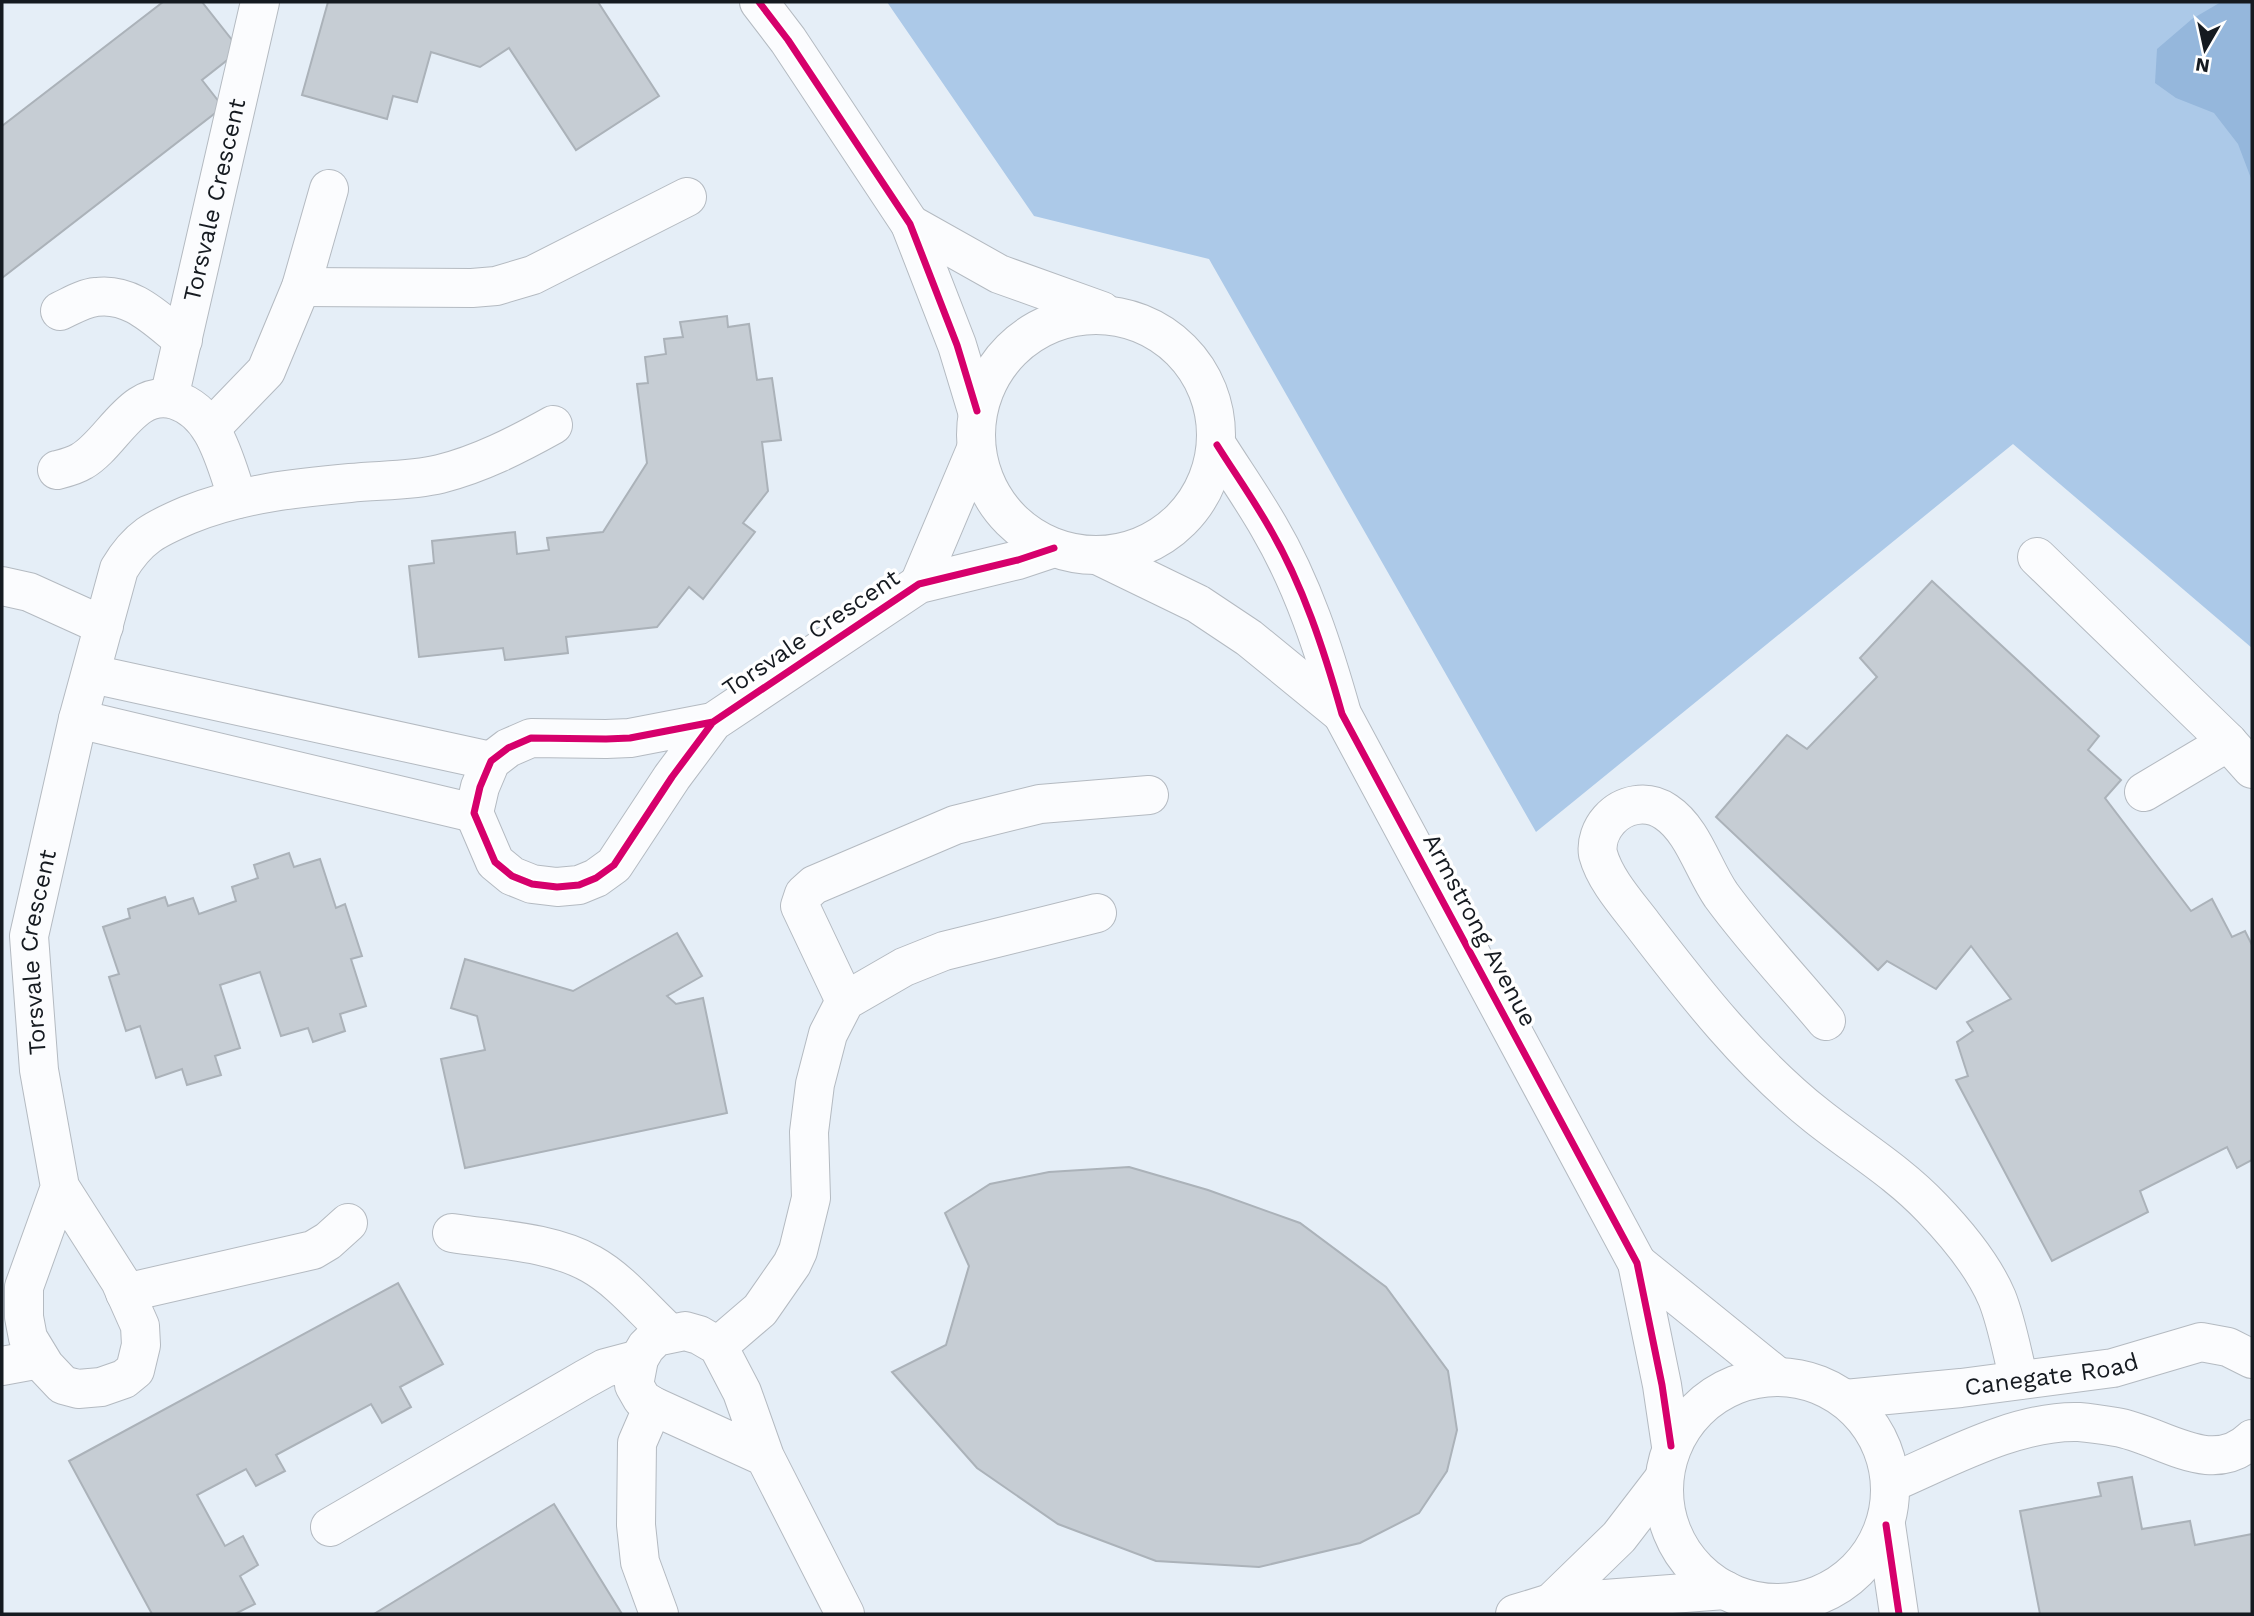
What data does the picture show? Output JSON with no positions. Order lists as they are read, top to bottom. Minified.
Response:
{"streets":{"street":["Torsvale Crescent","Armstrong Avenue","Canegate Road"]},"crossings":[["Torsvale Crescent","Armstrong Avenue"],["Armstrong Avenue","Canegate Road"]],"north":"bottom"}
